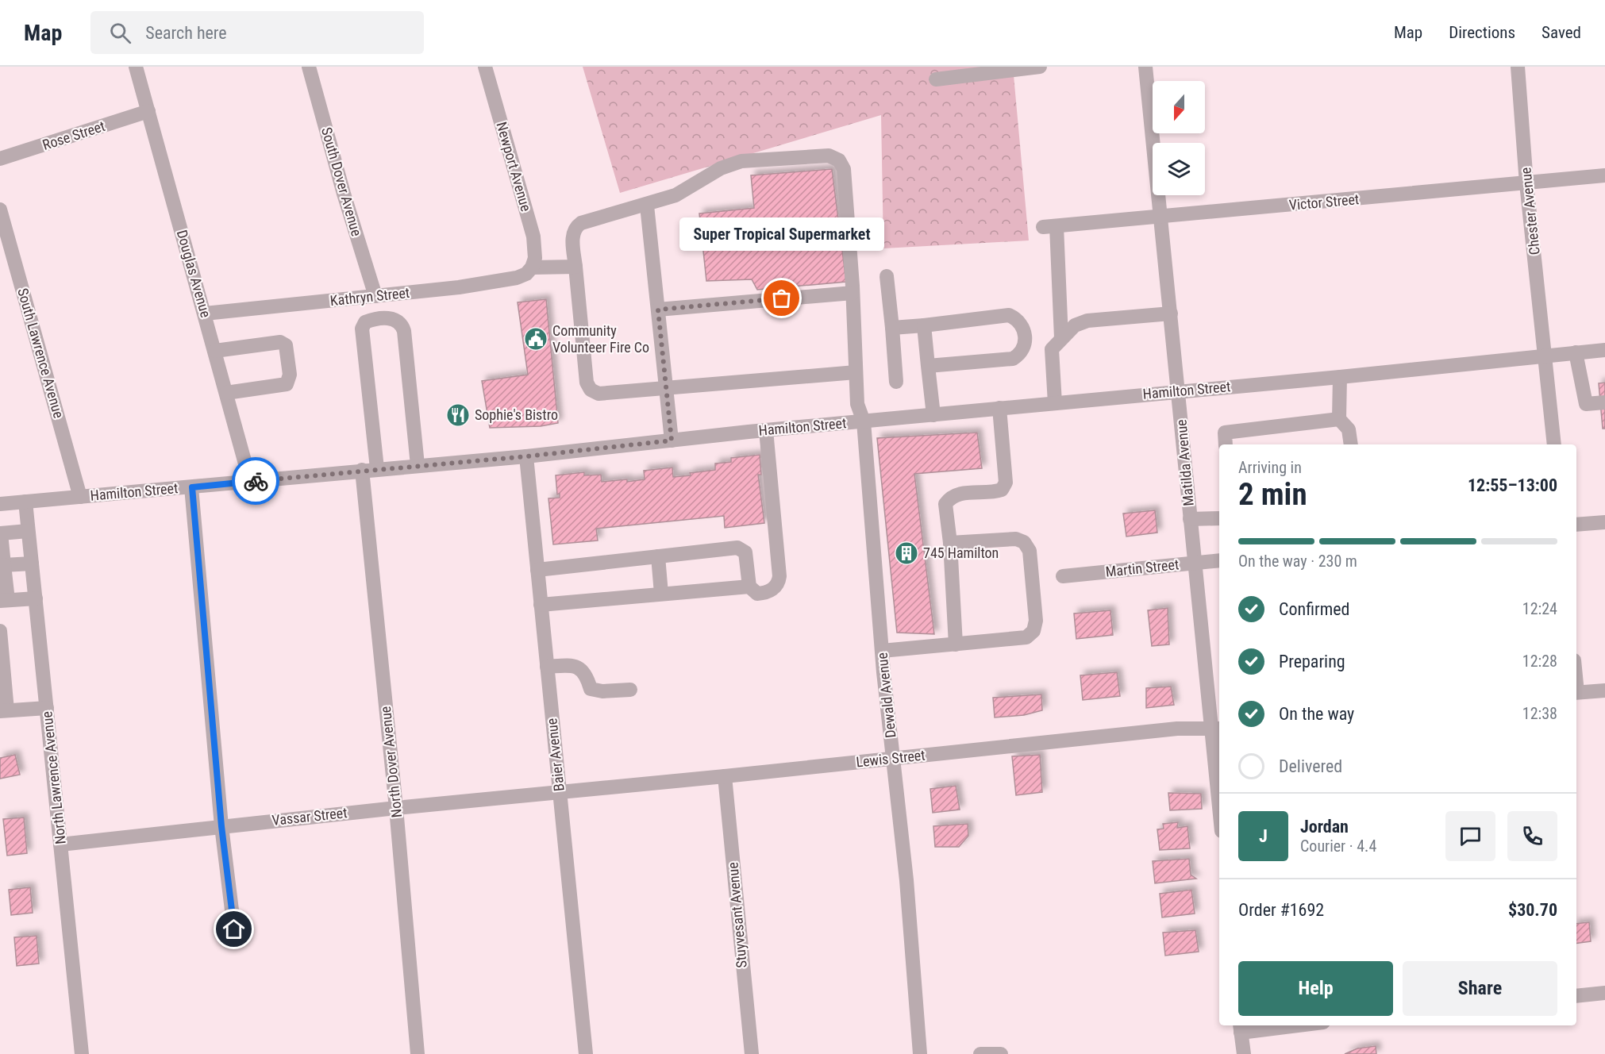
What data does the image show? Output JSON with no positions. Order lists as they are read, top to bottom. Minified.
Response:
{"streets":{"street":["Rose Street","Newport Avenue","South Dover Avenue","Victor Street","Chester Avenue","Douglas Avenue","Kathryn Street","South Lawrence Avenue","Hamilton Street","Matilda Avenue","Martin Street","Dewald Avenue","Baier Avenue","Lewis Street","North Dover Avenue","North Lawrence Avenue","Vassar Street","Stuyvesant Avenue"]},"crossings":[["Rose Street","Douglas Avenue"],["Newport Avenue","Kathryn Street"],["South Dover Avenue","Kathryn Street"],["Victor Street","Chester Avenue"],["Victor Street","Matilda Avenue"],["Chester Avenue","Hamilton Street"],["Douglas Avenue","Kathryn Street"],["Douglas Avenue","Hamilton Street"],["South Lawrence Avenue","Hamilton Street"],["Hamilton Street","Matilda Avenue"],["Hamilton Street","Dewald Avenue"],["Hamilton Street","Baier Avenue"],["Hamilton Street","North Dover Avenue"],["Hamilton Street","North Lawrence Avenue"],["Matilda Avenue","Martin Street"],["Matilda Avenue","Lewis Street"],["Dewald Avenue","Lewis Street"],["Baier Avenue","Lewis Street"],["Baier Avenue","Vassar Street"],["Lewis Street","Vassar Street"],["Lewis Street","Stuyvesant Avenue"],["North Dover Avenue","Vassar Street"],["North Lawrence Avenue","Vassar Street"]],"places":{"other":["Super Tropical Supermarket"],"public building":["Community Volunteer Fire Co"],"restaurant":["Sophie's Bistro"],"building":["745 Hamilton"]},"north":"bottom","page":{"header":"Map","search":"Search here","nav":["Map","Directions","Saved"],"bubble":"Super Tropical Supermarket","heading":["2 min","Arriving in","12:55–13:00"],"panel":["Jordan","Courier · 4.4","Order #1692","$30.70"],"bar":"On the way · 230 m","list":[["Confirmed","12:24"],["Preparing","12:28"],["On the way","12:38"],"Delivered"],"round":"J","buttons":["Help","Share"]}}
